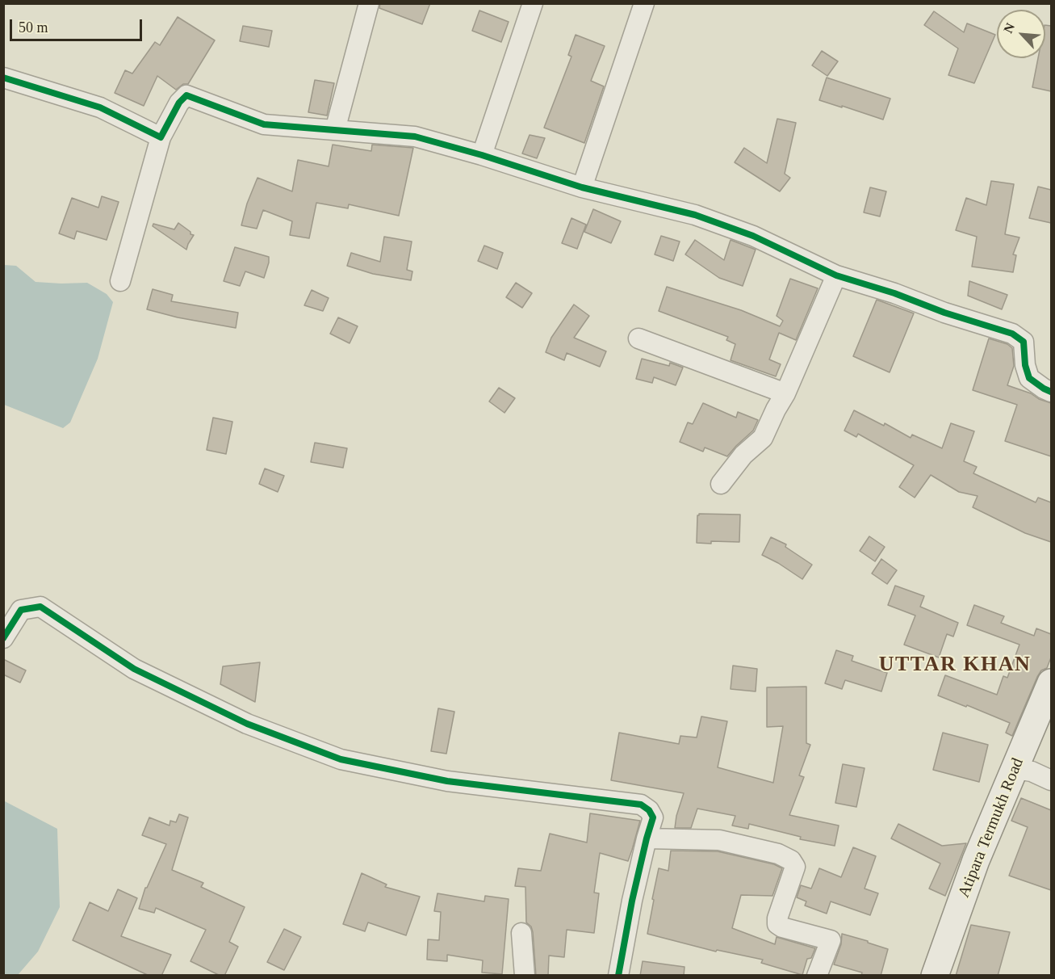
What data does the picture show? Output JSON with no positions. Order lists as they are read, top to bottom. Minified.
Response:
{"streets":{"main road":["Atipara Termukh Road"]},"districts":["UTTAR KHAN"],"scale_bar":"50 m","north":"top left"}
